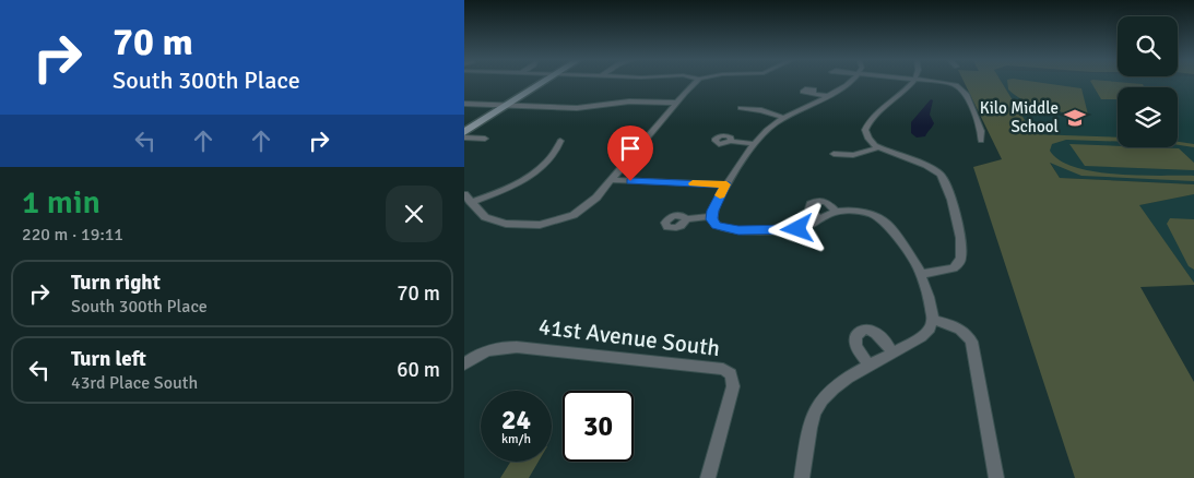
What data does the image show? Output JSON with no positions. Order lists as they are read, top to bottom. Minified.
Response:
{"streets":{"street":["41st Avenue South"]},"places":{"school or university":["Kilo Middle School"]},"page":{"turn":["70 m","South 300th Place"],"heading":["1 min","220 m · 19:11"],"list":[{"name":"Turn right","note":"South 300th Place","value":"70 m"},{"name":"Turn left","note":"43rd Place South","value":"60 m"}],"speed":"24 km/h","limit":"30"}}
